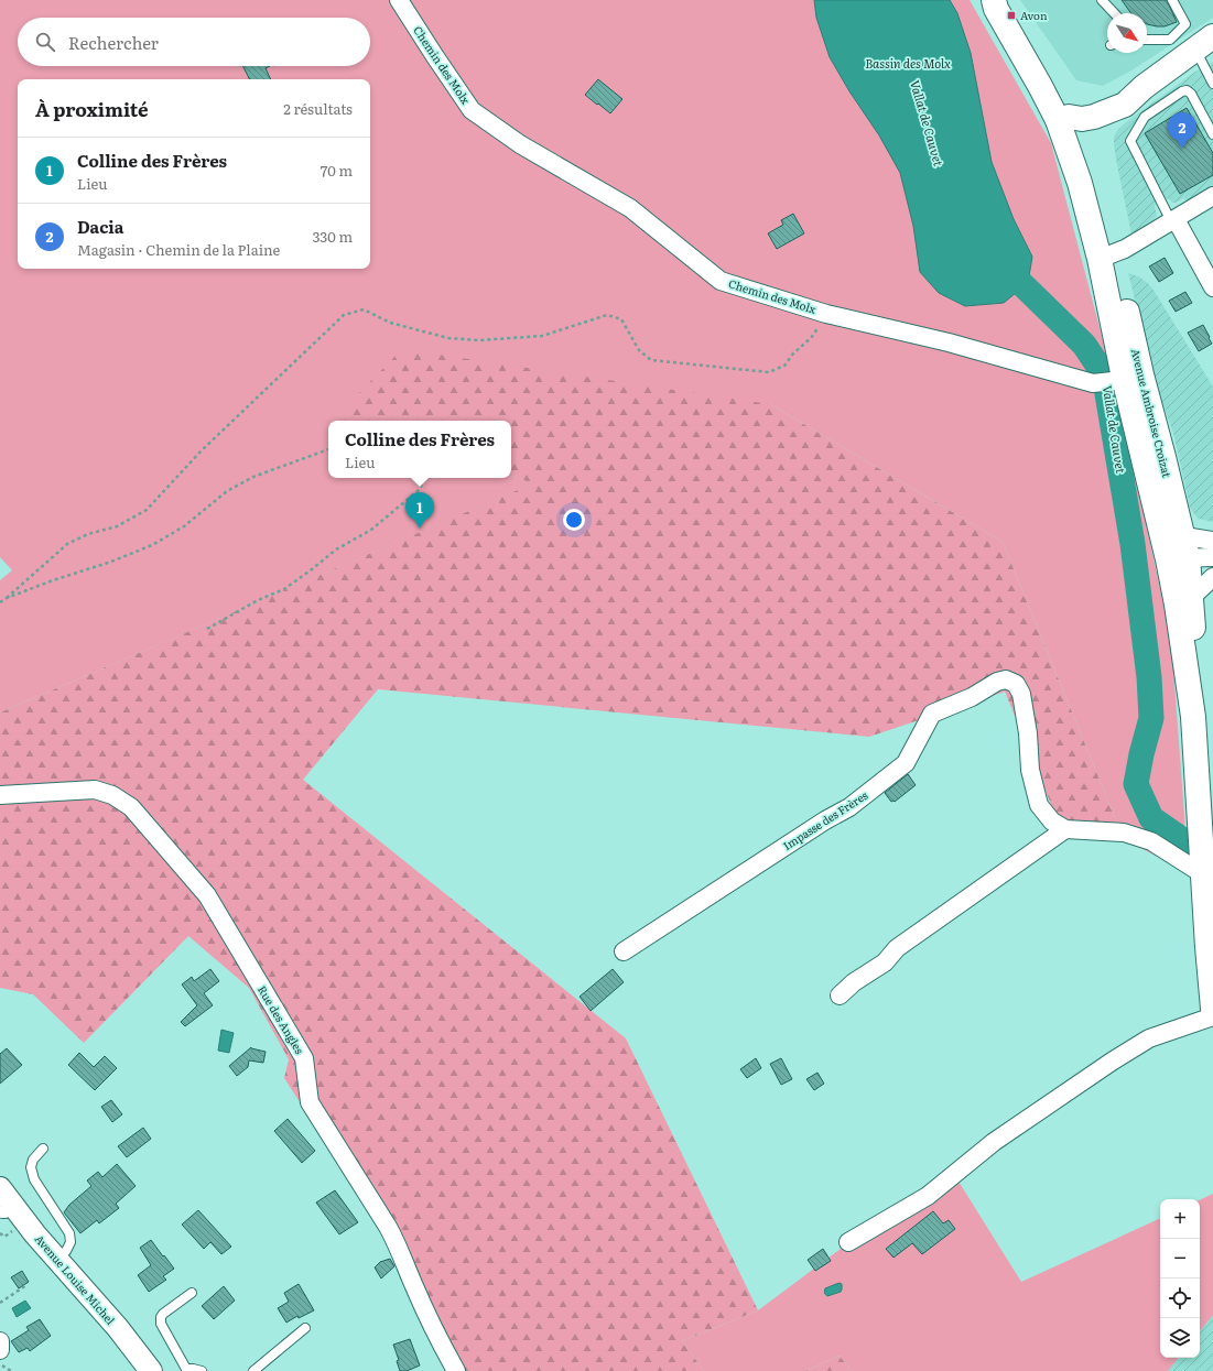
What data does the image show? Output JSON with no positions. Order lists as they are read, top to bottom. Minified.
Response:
{"streets":{"main road":["Avenue Ambroise Croizat"],"street":["Chemin des Molx","Impasse des Frères","Rue des Angles","Avenue Louise Michel"]},"crossings":[["Chemin des Molx","Avenue Ambroise Croizat"]],"water":["Bassin des Molx","Vallat de Cauvet"],"places":{"transit":["Avon"]},"north":"bottom right","page":{"search":"Rechercher","heading":["À proximité","2 résultats"],"pins":["2","1"],"list":[{"mark":"1","name":"Colline des Frères","note":"Lieu","value":"70 m"},{"mark":"2","name":"Dacia","note":"Magasin · Chemin de la Plaine","value":"330 m"}],"popup":["Colline des Frères","Lieu"],"map_buttons":["+","−"]}}
